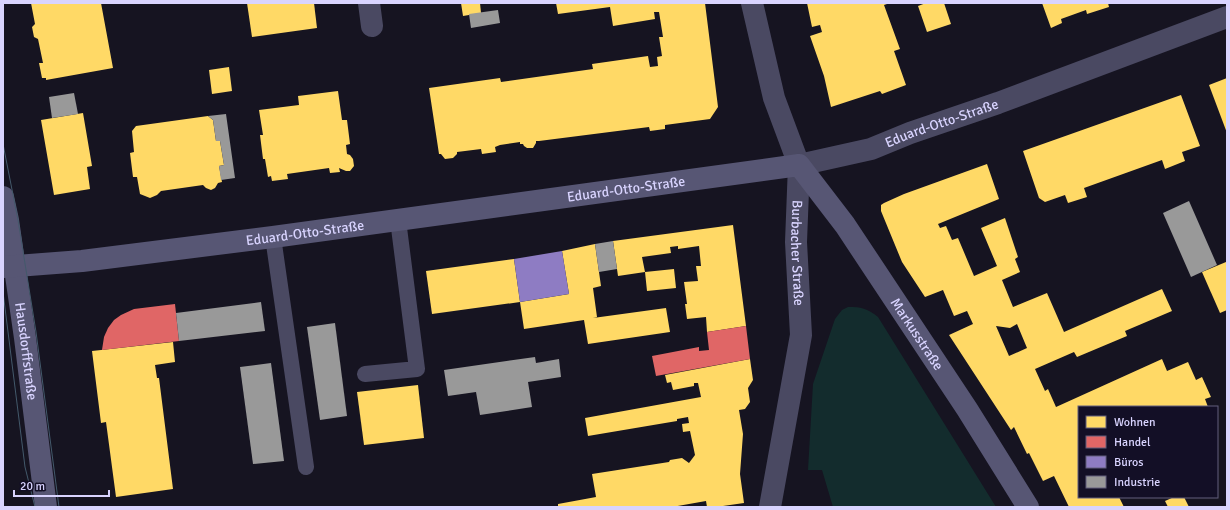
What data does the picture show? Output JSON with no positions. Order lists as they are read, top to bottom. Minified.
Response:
{"streets":{"street":["Eduard-Otto-Straße","Burbacher Straße","Markusstraße","Hausdorffstraße"]},"crossings":[["Eduard-Otto-Straße","Burbacher Straße"],["Eduard-Otto-Straße","Markusstraße"],["Eduard-Otto-Straße","Hausdorffstraße"],["Burbacher Straße","Markusstraße"]],"legend":["Wohnen","Handel","Büros","Industrie"],"scale_bar":"20 m"}
